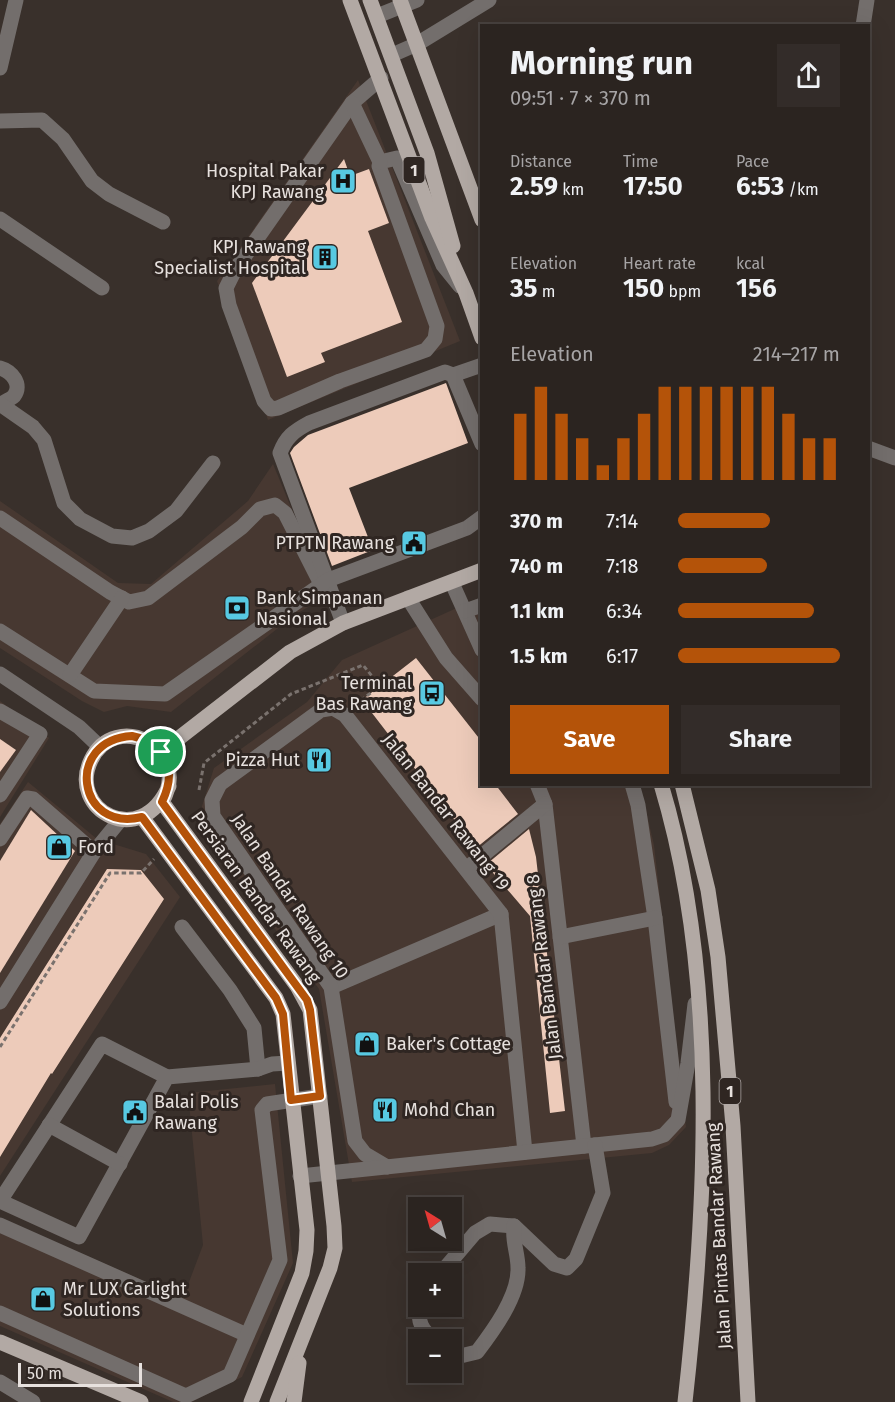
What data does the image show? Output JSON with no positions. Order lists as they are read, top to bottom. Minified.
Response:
{"streets":{"main road":["1","Persiaran Bandar Rawang","Jalan Pintas Bandar Rawang"],"street":["Jalan Bandar Rawang 19","Jalan Bandar Rawang 10","Jalan Bandar Rawang 8"]},"crossings":[["Jalan Bandar Rawang 19","Jalan Bandar Rawang 10"]],"places":{"hospital":["Hospital Pakar KPJ Rawang"],"building":["KPJ Rawang Specialist Hospital"],"public building":["PTPTN Rawang","Balai Polis Rawang"],"bank":["Bank Simpanan Nasional"],"bus stop":["Terminal Bas Rawang"],"restaurant":["Pizza Hut","Mohd Chan"],"shop":["Ford","Baker's Cottage","Mr LUX Carlight Solutions"]},"scale_bar":"50 m","north":"top left","page":{"heading":["Morning run","09:51 · 7 × 370 m"],"stats":[["Distance","2.59 km"],["Time","17:50"],["Pace","6:53 /km"],["Elevation","35 m"],["Heart rate","150 bpm"],["kcal","156"]],"chart":["Elevation","214–217 m"],"list":[{"name":"370 m","note":"7:14"},{"name":"740 m","note":"7:18"},{"name":"1.1 km","note":"6:34"},{"name":"1.5 km","note":"6:17"}],"buttons":["Save","Share"],"map_buttons":["+","−"],"scale":"50 m"}}
